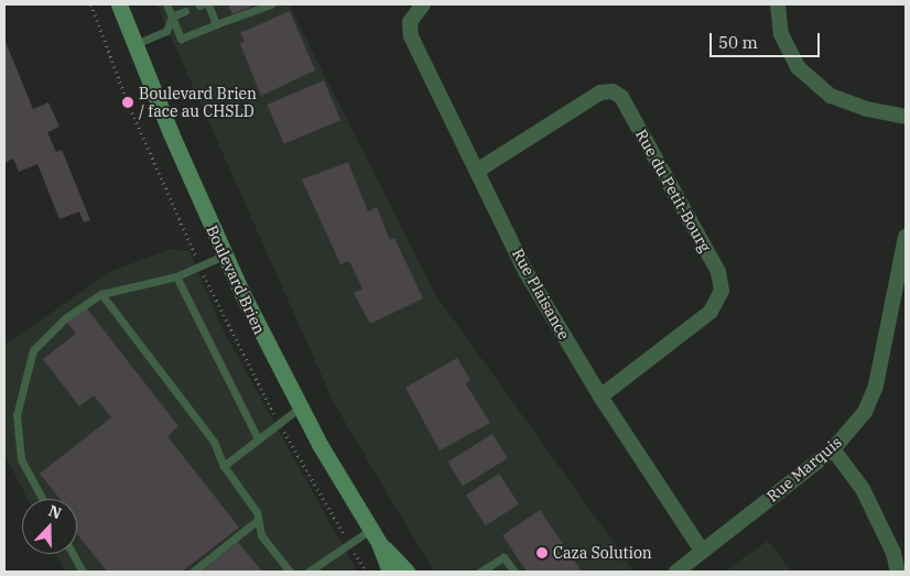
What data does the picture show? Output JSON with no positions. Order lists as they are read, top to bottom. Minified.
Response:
{"streets":{"main road":["Boulevard Brien"],"street":["Rue du Petit-Bourg","Rue Plaisance","Rue Marquis"]},"crossings":[["Rue du Petit-Bourg","Rue Plaisance"],["Rue Plaisance","Rue Marquis"]],"places":["Boulevard Brien / face au CHSLD","Caza Solution"],"scale_bar":"50 m","north":"top"}
